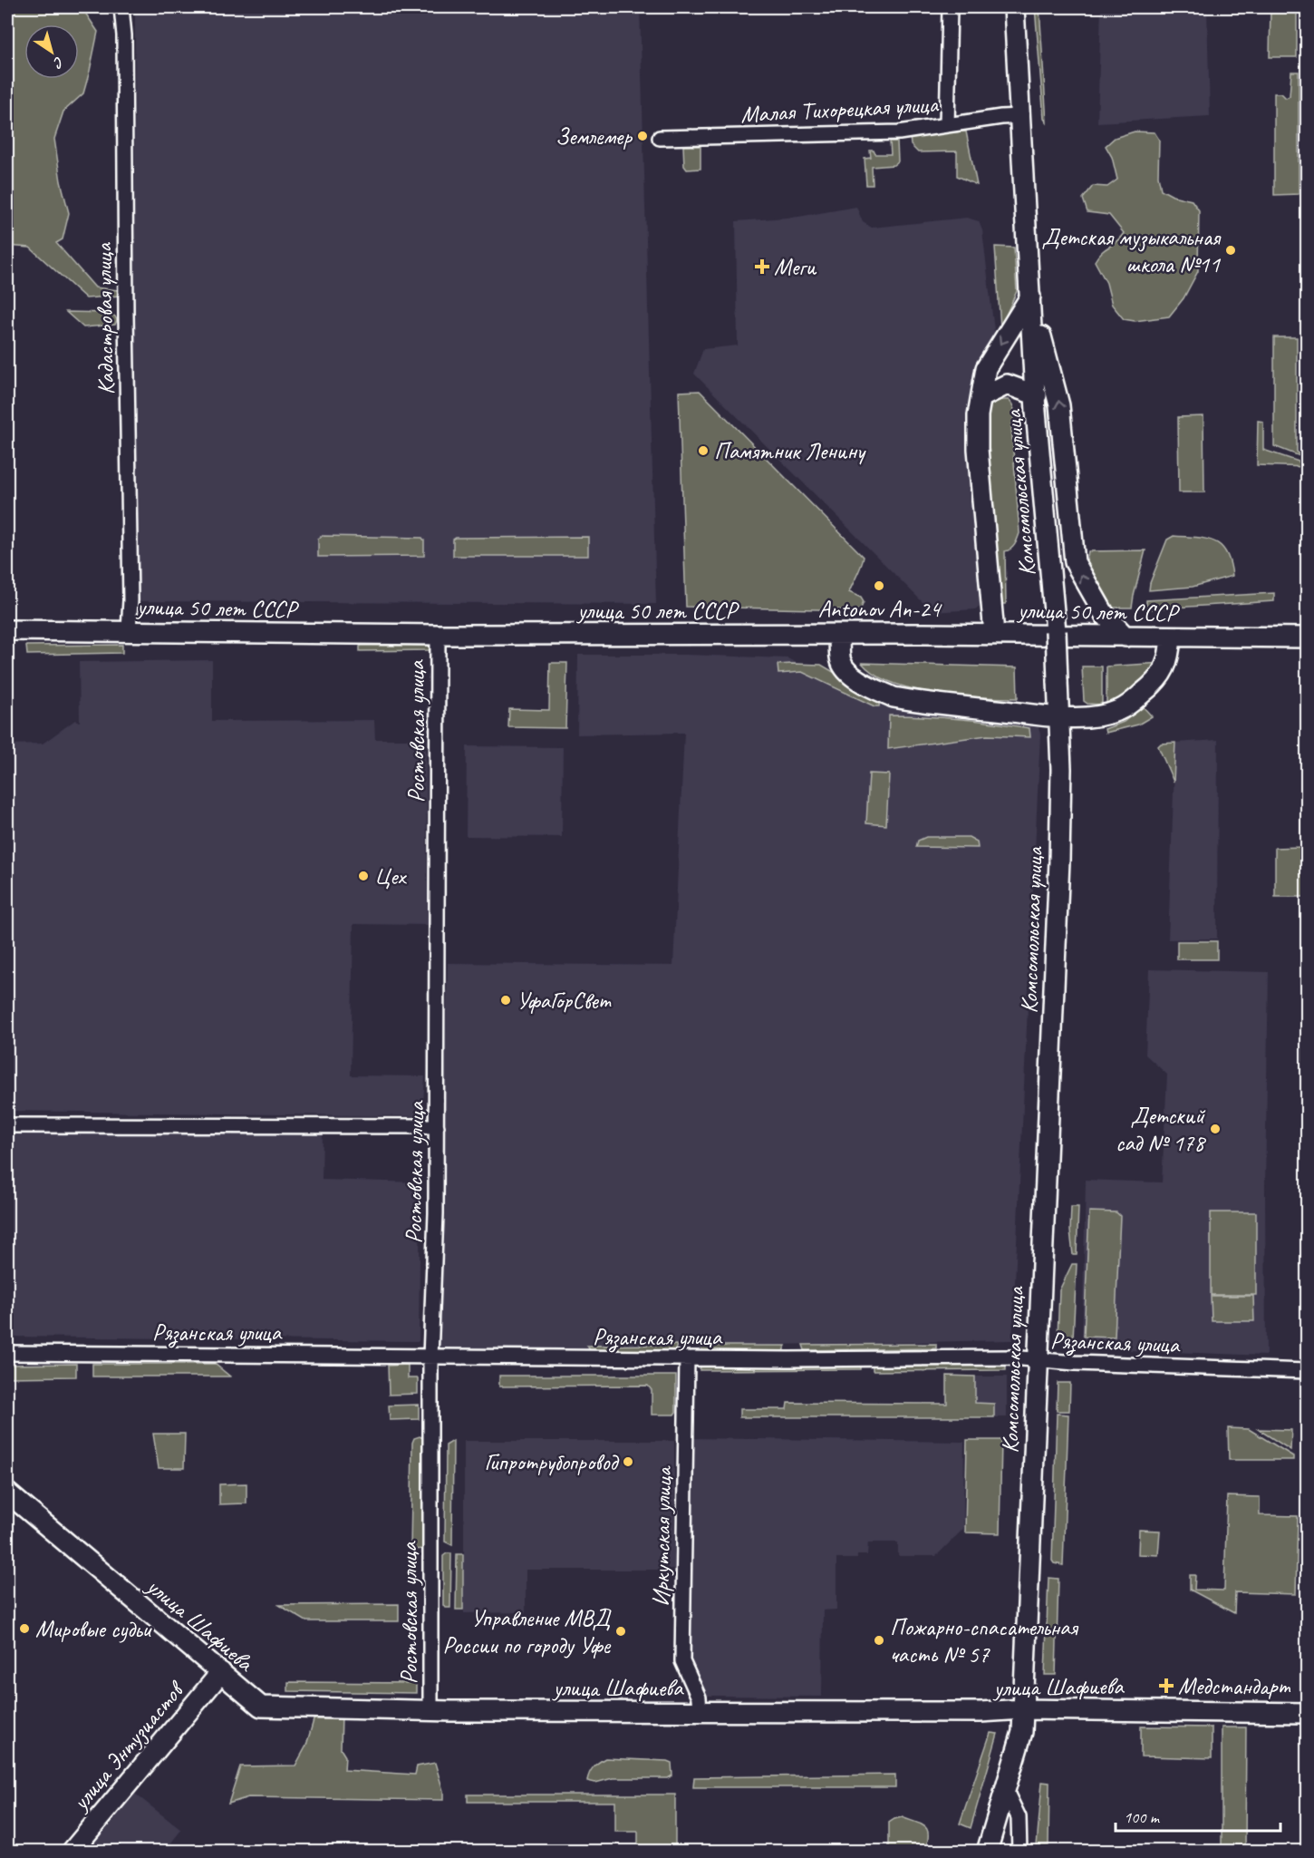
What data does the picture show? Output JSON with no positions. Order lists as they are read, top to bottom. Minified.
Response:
{"streets":{"main road":["Комсомольская улица","улица 50 лет СССР","улица Шафиева","улица Энтузиастов"],"street":["Малая Тихорецкая улица","Кадастровая улица","Ростовская улица","Рязанская улица","Иркутская улица"]},"crossings":[["Малая Тихорецкая улица","Комсомольская улица"],["Кадастровая улица","улица 50 лет СССР"],["Комсомольская улица","Рязанская улица"],["Комсомольская улица","улица Шафиева"],["улица 50 лет СССР","Ростовская улица"],["Ростовская улица","Рязанская улица"],["Ростовская улица","улица Шафиева"],["Рязанская улица","Иркутская улица"],["Иркутская улица","улица Шафиева"],["улица Шафиева","улица Энтузиастов"]],"places":{"other":["Землемер","Детская музыкальная школа №11","Памятник Ленину","Antonov An-24","Цех","УфаГорСвет","Детский сад № 178","Гипротрубопровод","Мировые судьи","Управление МВД России по городу Уфе","Пожарно-спасательная часть № 57"],"health":["Меги","Медстандарт"]},"scale_bar":"100 m","north":"bottom right"}
